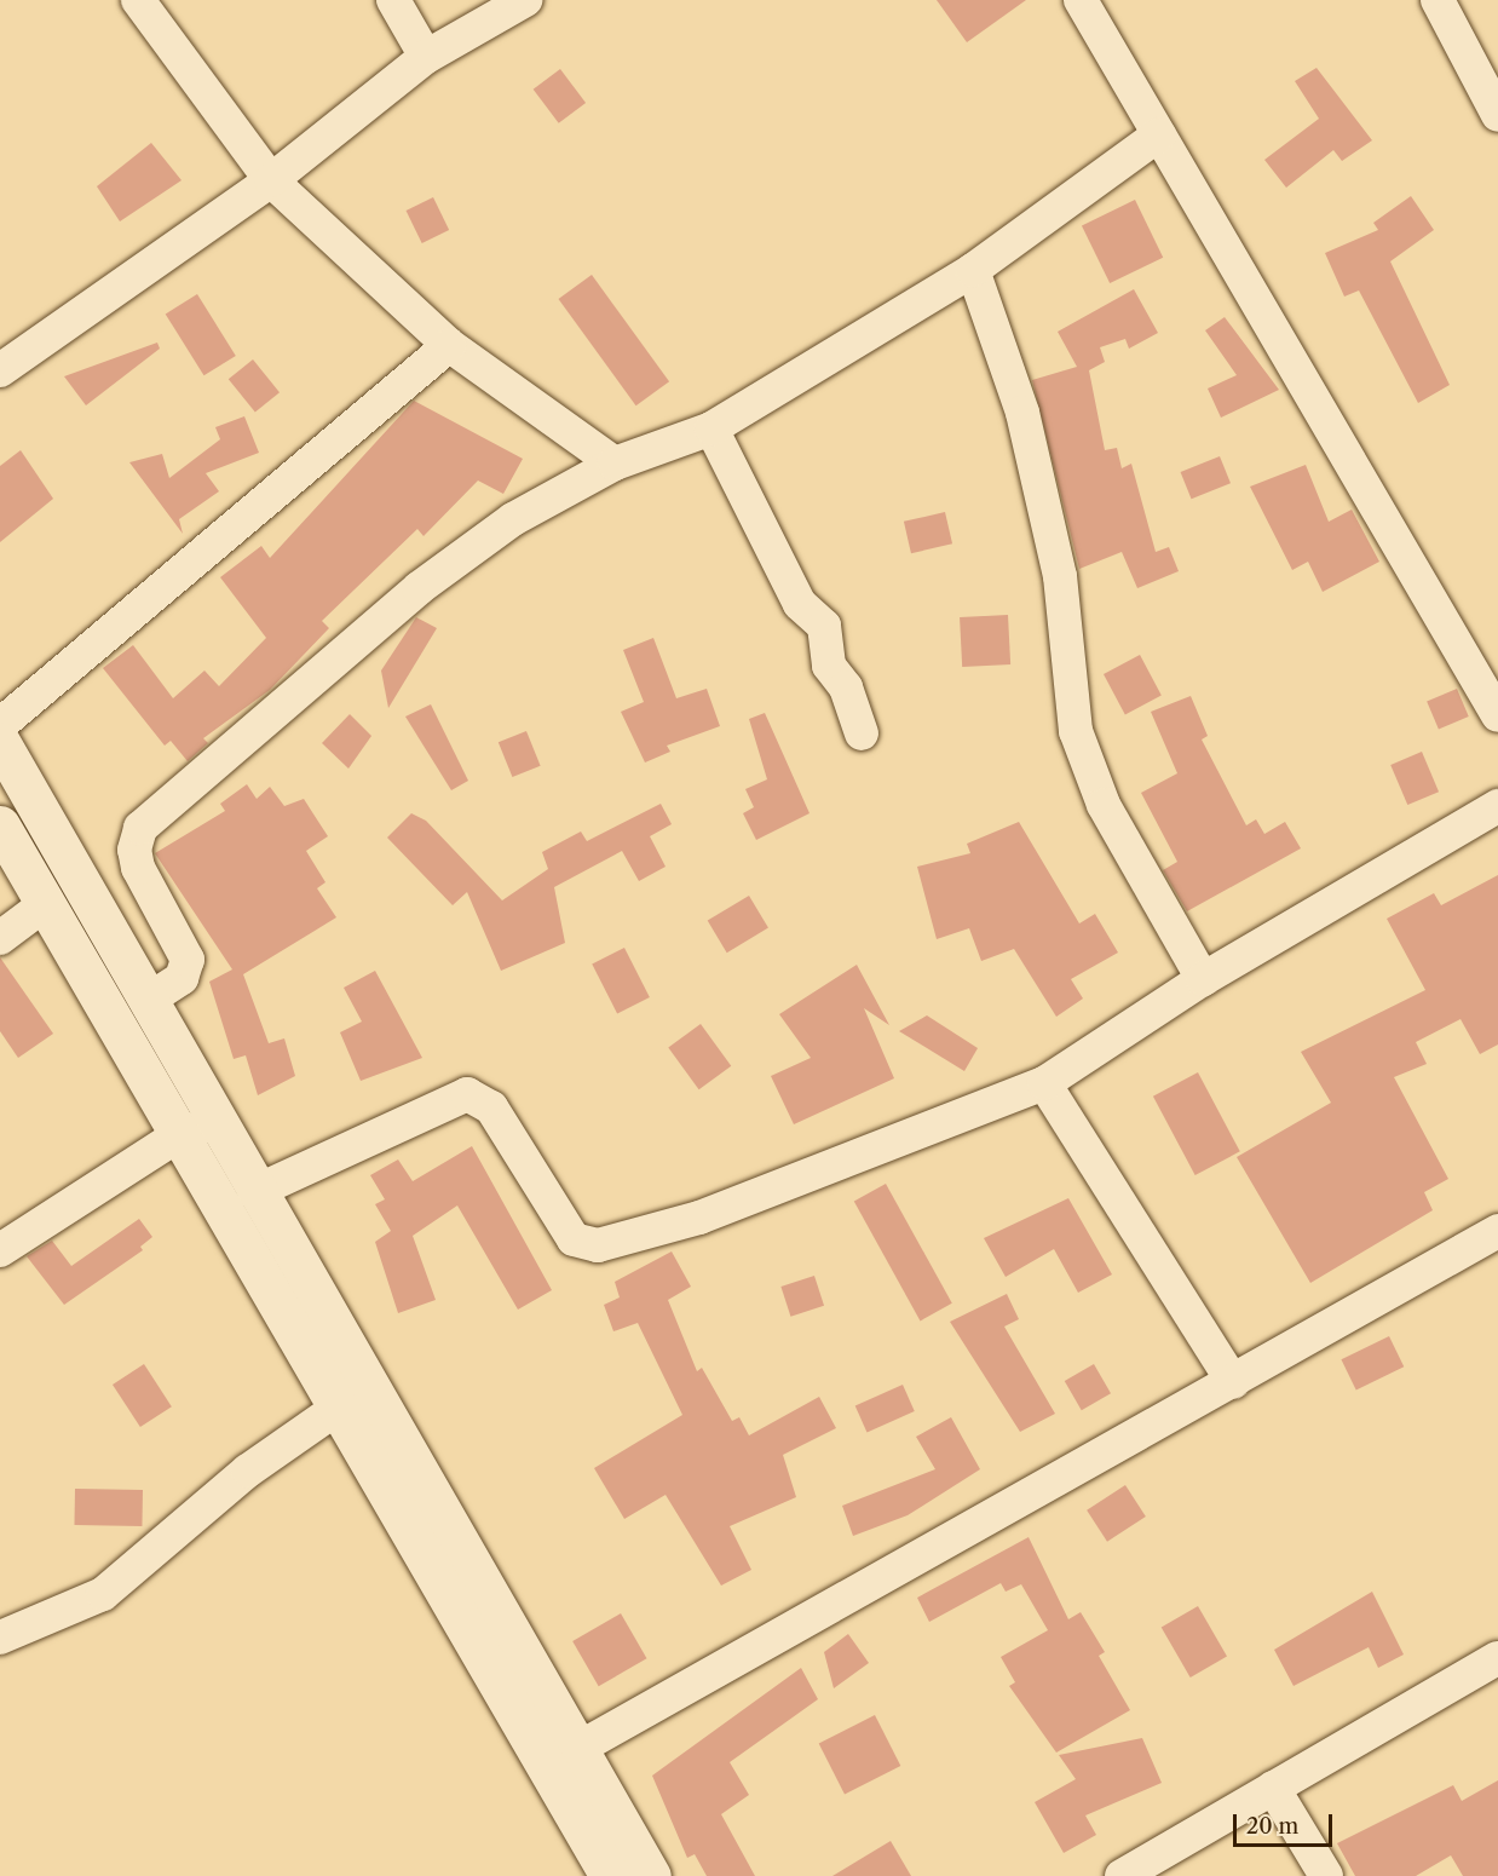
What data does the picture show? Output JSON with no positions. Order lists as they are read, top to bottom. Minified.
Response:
{"scale_bar":"20 m"}
